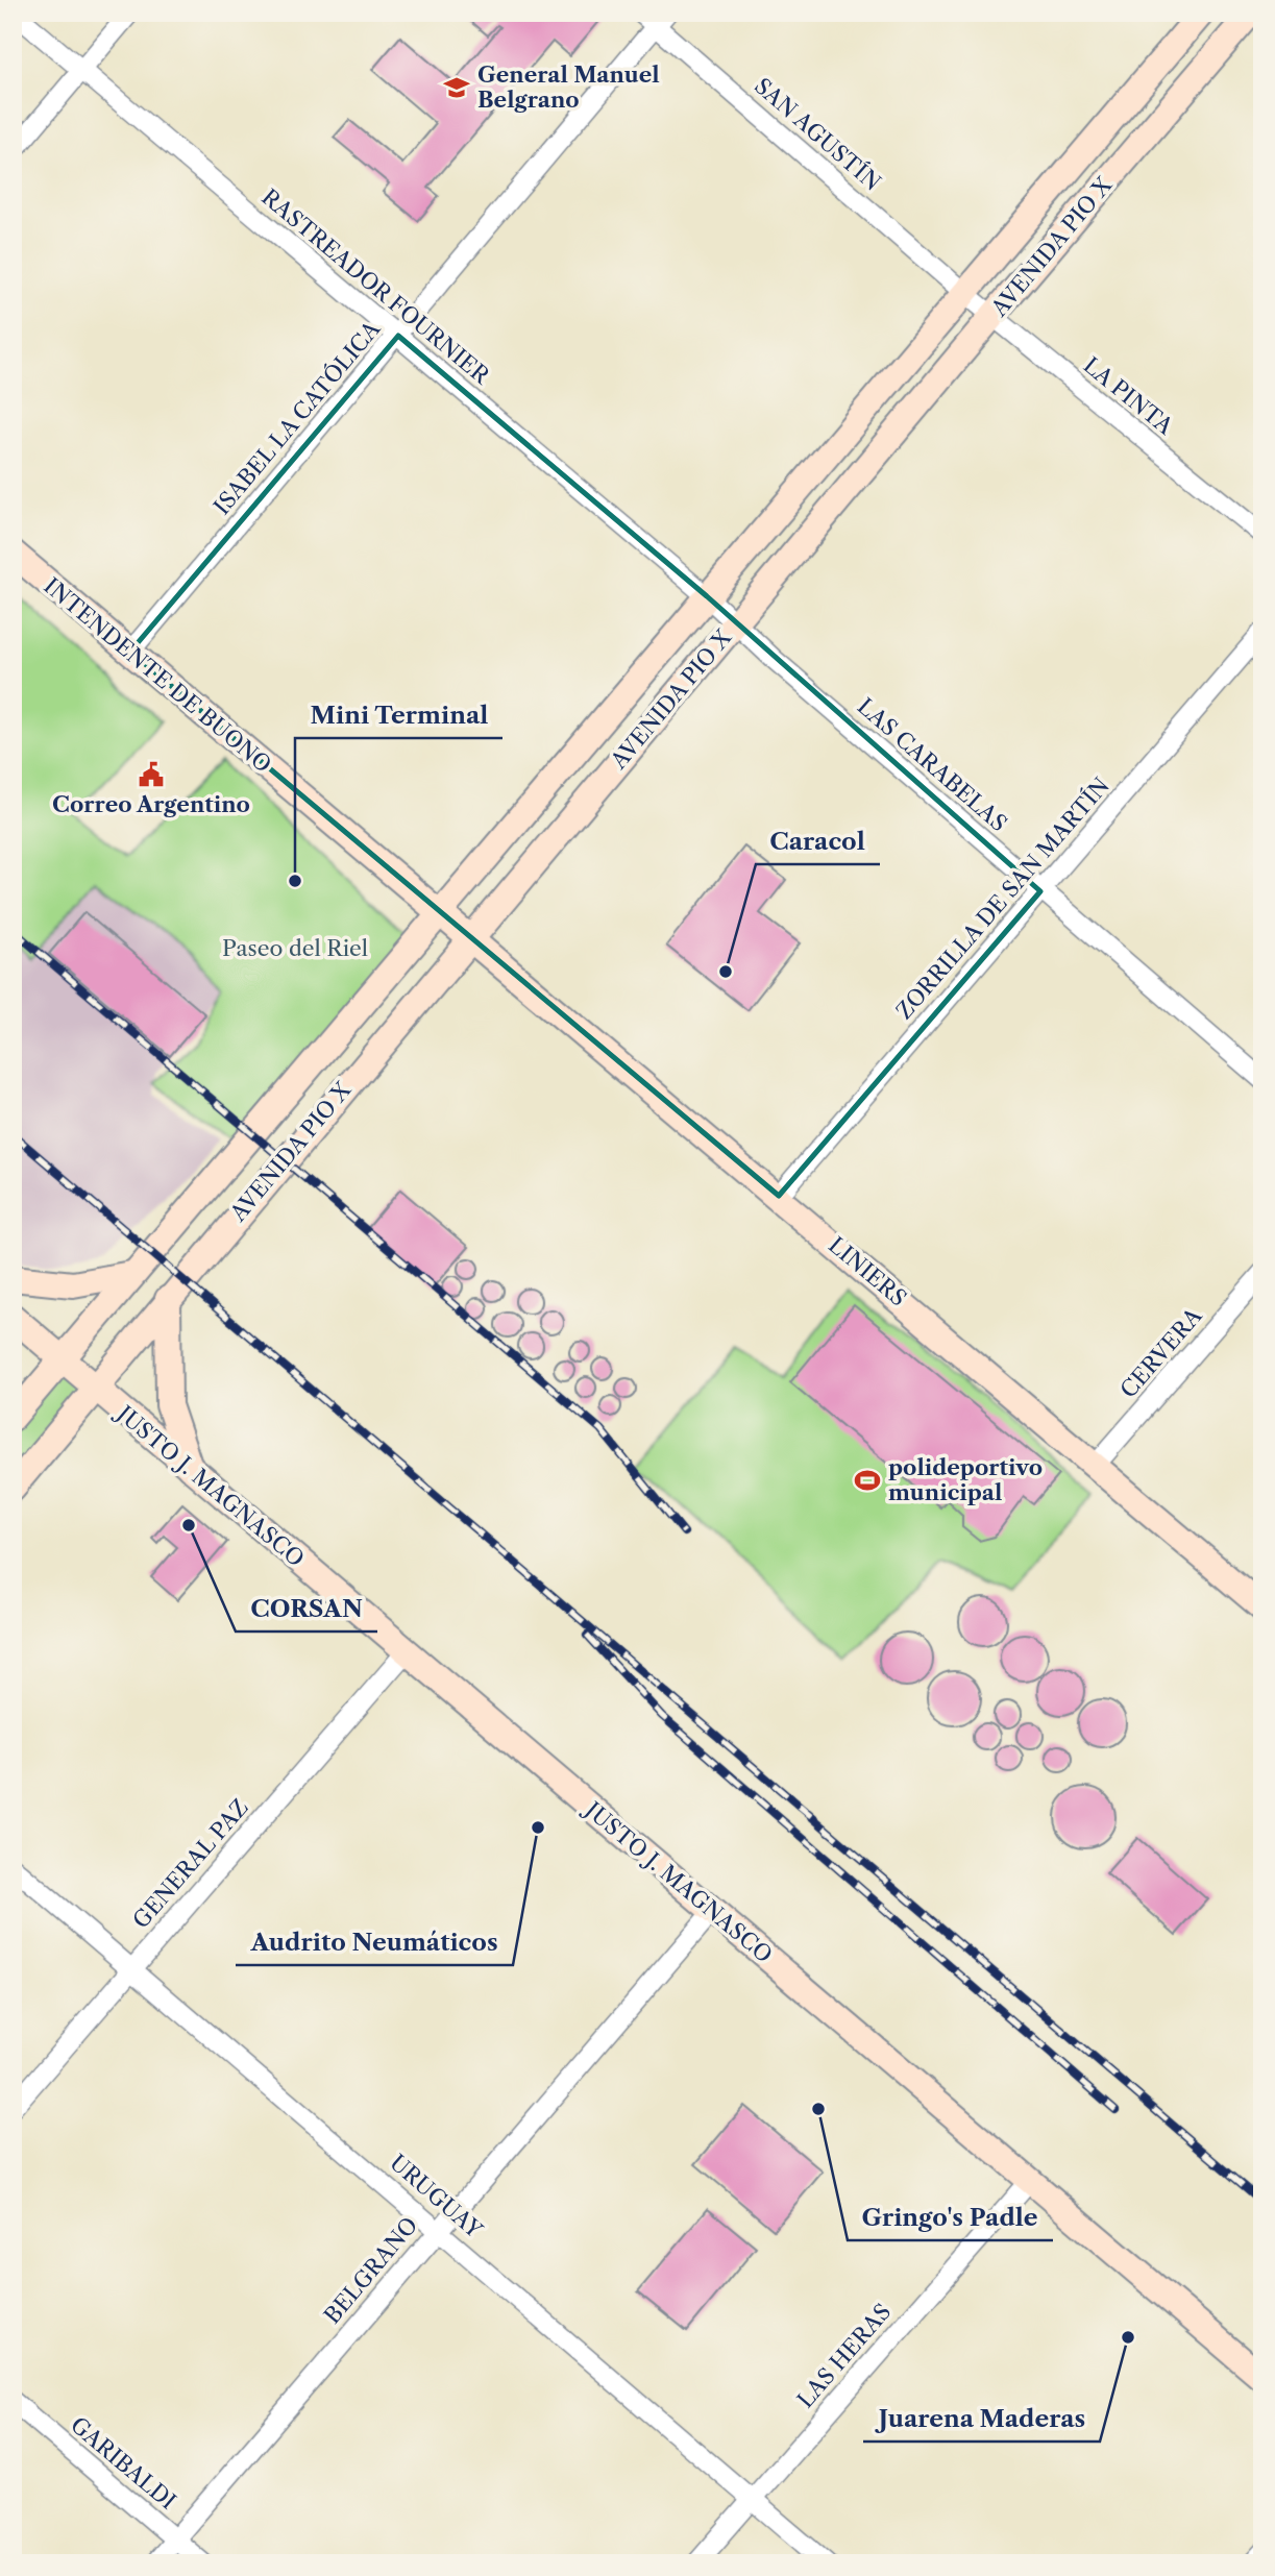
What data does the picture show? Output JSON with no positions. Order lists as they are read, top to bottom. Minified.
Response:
{"streets":{"main road":["AVENIDA PIO X","INTENDENTE DE BUONO","LINIERS","JUSTO J. MAGNASCO"],"street":["SAN AGUSTÍN","RASTREADOR FOURNIER","LA PINTA","ISABEL LA CATÓLICA","LAS CARABELAS","ZORRILLA DE SAN MARTÍN","CERVERA","GENERAL PAZ","URUGUAY","BELGRANO","LAS HERAS","GARIBALDI"]},"crossings":[["SAN AGUSTÍN","AVENIDA PIO X"],["SAN AGUSTÍN","LA PINTA"],["SAN AGUSTÍN","ISABEL LA CATÓLICA"],["AVENIDA PIO X","RASTREADOR FOURNIER"],["AVENIDA PIO X","LA PINTA"],["AVENIDA PIO X","INTENDENTE DE BUONO"],["AVENIDA PIO X","LAS CARABELAS"],["AVENIDA PIO X","LINIERS"],["AVENIDA PIO X","JUSTO J. MAGNASCO"],["RASTREADOR FOURNIER","ISABEL LA CATÓLICA"],["RASTREADOR FOURNIER","LAS CARABELAS"],["ISABEL LA CATÓLICA","INTENDENTE DE BUONO"],["INTENDENTE DE BUONO","LINIERS"],["LAS CARABELAS","ZORRILLA DE SAN MARTÍN"],["ZORRILLA DE SAN MARTÍN","LINIERS"],["LINIERS","CERVERA"],["JUSTO J. MAGNASCO","GENERAL PAZ"],["JUSTO J. MAGNASCO","BELGRANO"],["JUSTO J. MAGNASCO","LAS HERAS"],["GENERAL PAZ","URUGUAY"],["URUGUAY","BELGRANO"],["URUGUAY","LAS HERAS"],["BELGRANO","GARIBALDI"]],"parks":["Paseo del Riel"],"places":{"school or university":["General Manuel Belgrano"],"public building":["Correo Argentino"],"other":["Mini Terminal","Caracol","CORSAN","Audrito Neumáticos","Gringo's Padle","Juarena Maderas"],"sports":["polideportivo municipal"]}}
